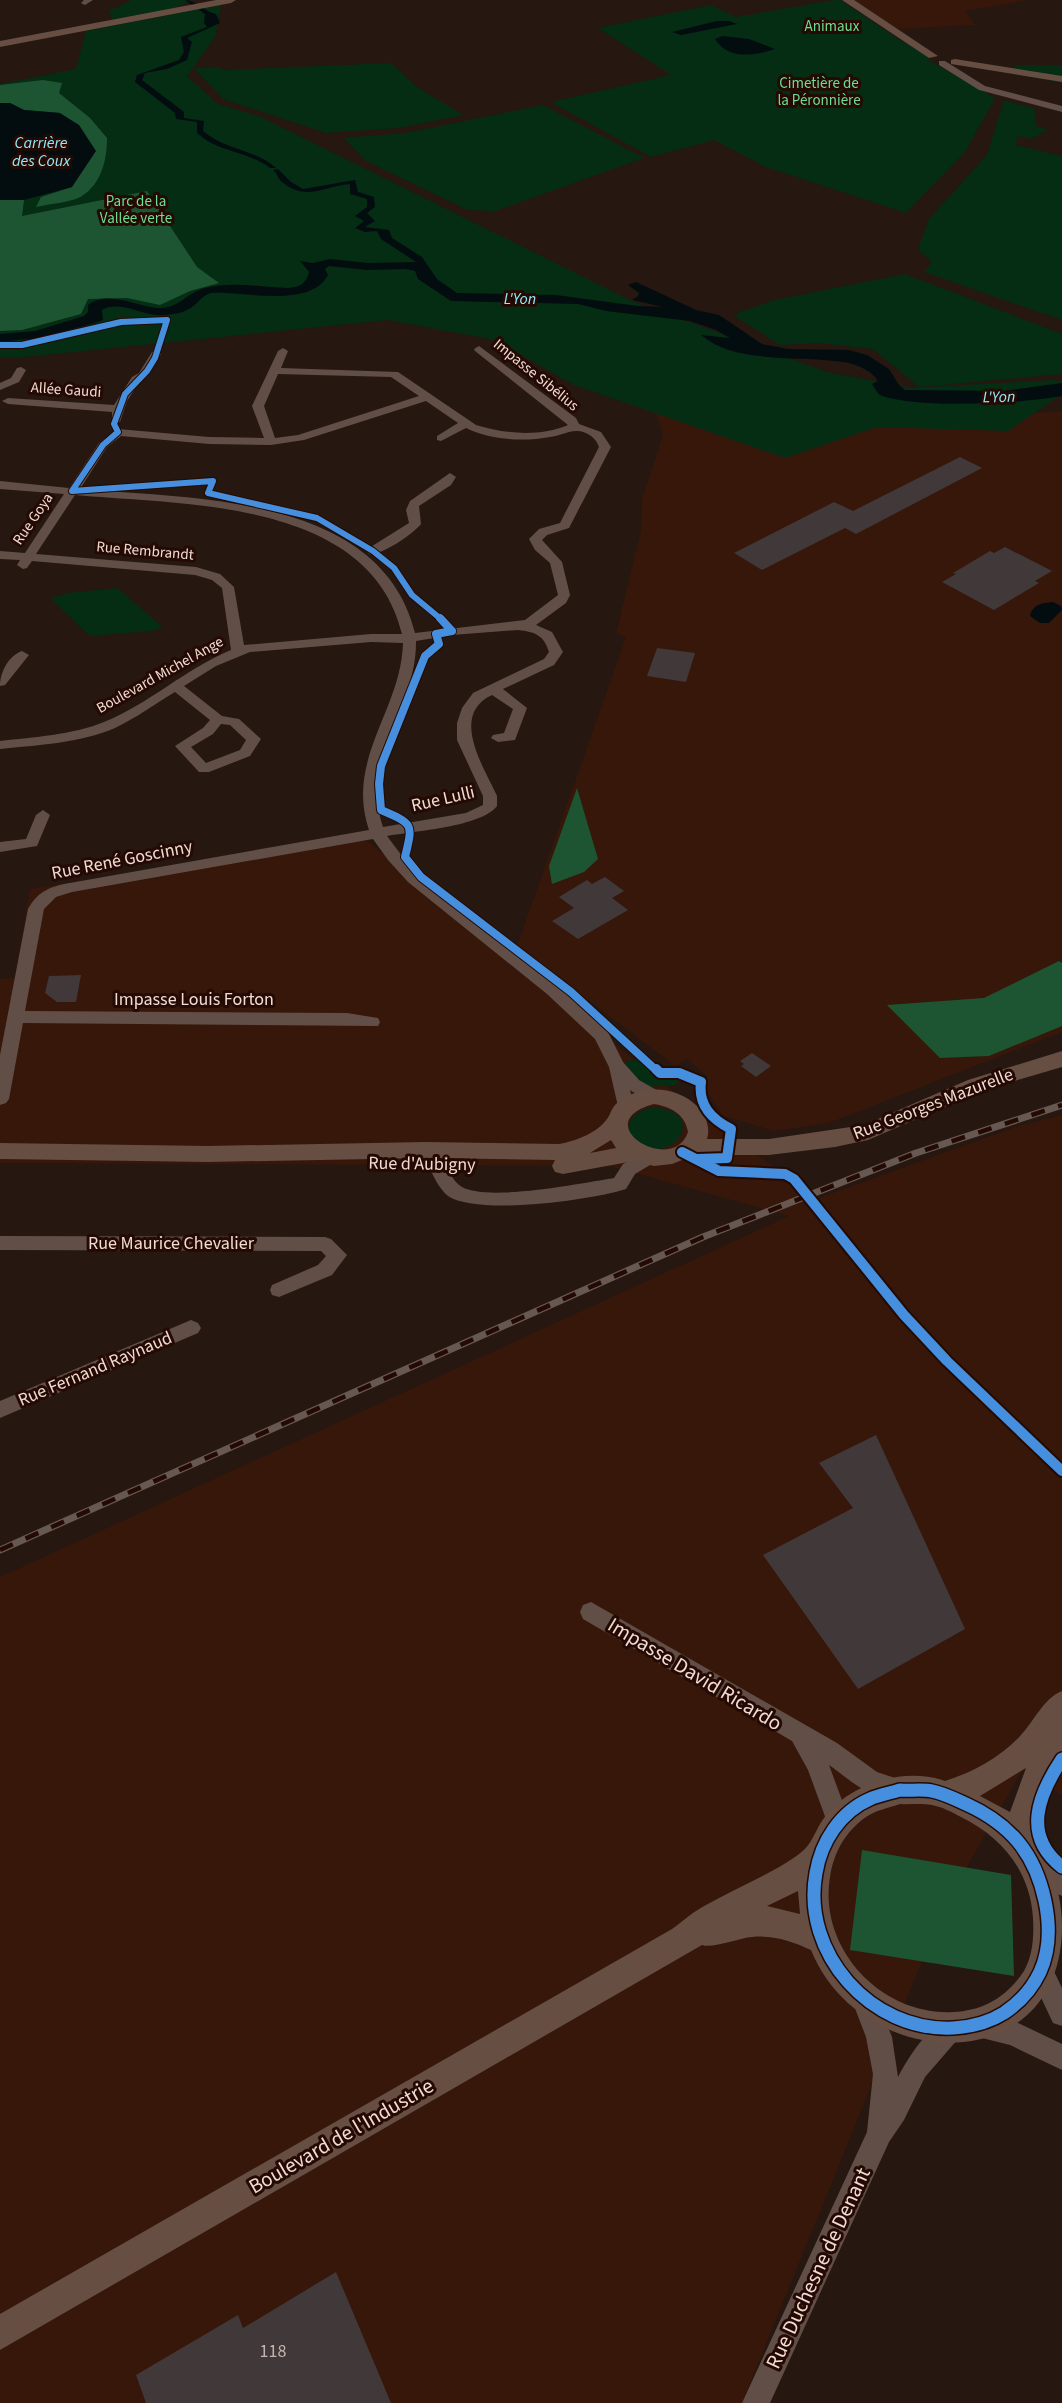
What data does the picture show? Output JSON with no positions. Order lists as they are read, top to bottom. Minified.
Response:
{"streets":{"main road":["Rue Georges Mazurelle","Rue d'Aubigny","Boulevard de l'Industrie"],"street":["Impasse Sibélius","Allée Gaudi","Rue Goya","Rue Rembrandt","Boulevard Michel Ange","Rue Lulli","Rue René Goscinny","Impasse Louis Forton","Rue Maurice Chevalier","Rue Fernand Raynaud","Impasse David Ricardo","Rue Duchesne de Denant"]},"crossings":[["Rue Goya","Rue Rembrandt"],["Rue Rembrandt","Boulevard Michel Ange"],["Rue Lulli","Rue René Goscinny"],["Rue René Goscinny","Impasse Louis Forton"],["Rue Georges Mazurelle","Rue d'Aubigny"]],"water":["Carrière des Coux","L'Yon"],"parks":["Animaux","Cimetière de la Péronnière","Parc de la Vallée verte"],"house_numbers":["118"]}
